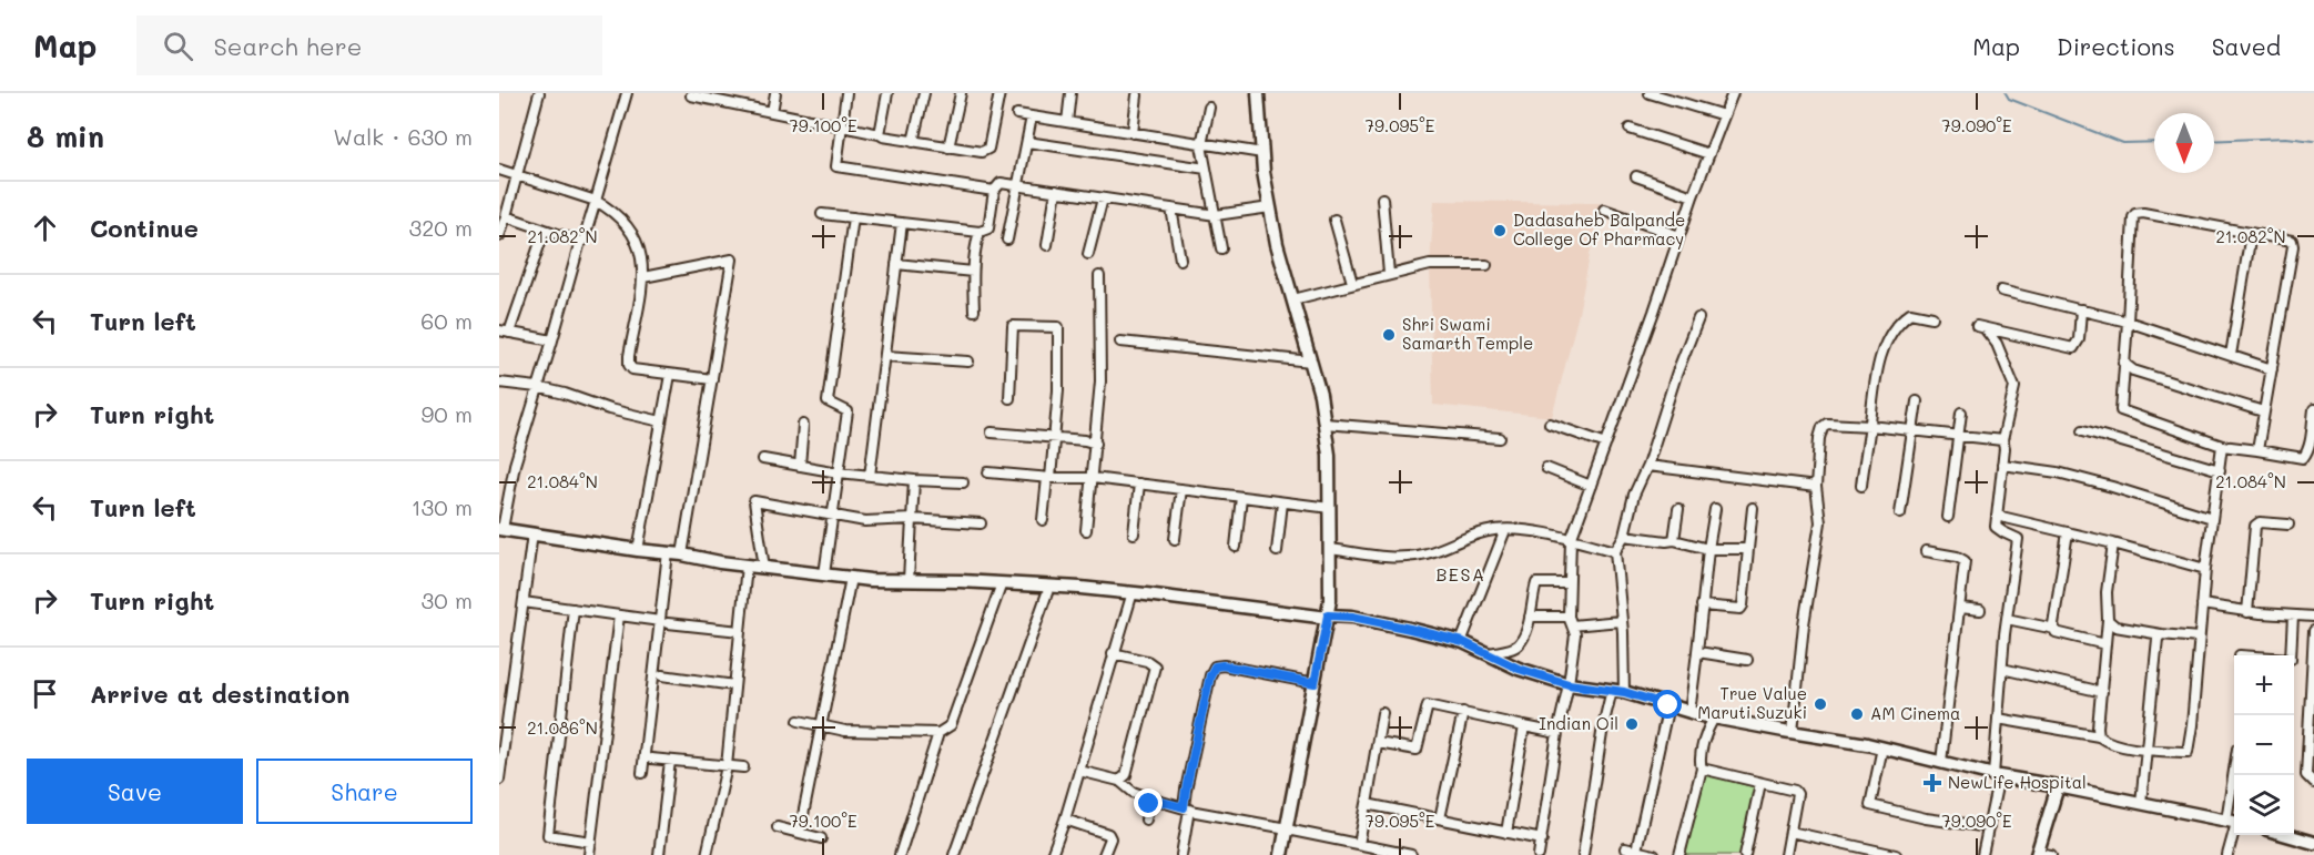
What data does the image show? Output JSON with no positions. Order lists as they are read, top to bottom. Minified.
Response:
{"districts":["BESA"],"places":{"other":["Dadasaheb Balpande College Of Pharmacy","Shri Swami Samarth Temple","True Value Maruti Suzuki","AM Cinema","Indian Oil"],"health":["NewLife Hospital"]},"north":"bottom","page":{"header":"Map","search":"Search here","nav":["Map","Directions","Saved"],"heading":["8 min","Walk · 630 m"],"list":[["Continue","320 m"],["Turn left","60 m"],["Turn right","90 m"],["Turn left","130 m"],["Turn right","30 m"],"Arrive at destination"],"map_buttons":["+","−"],"buttons":["Save","Share"]},"coordinates":["79.100°E","79.095°E","79.090°E","21.082°N","21.084°N","21.086°N"]}
